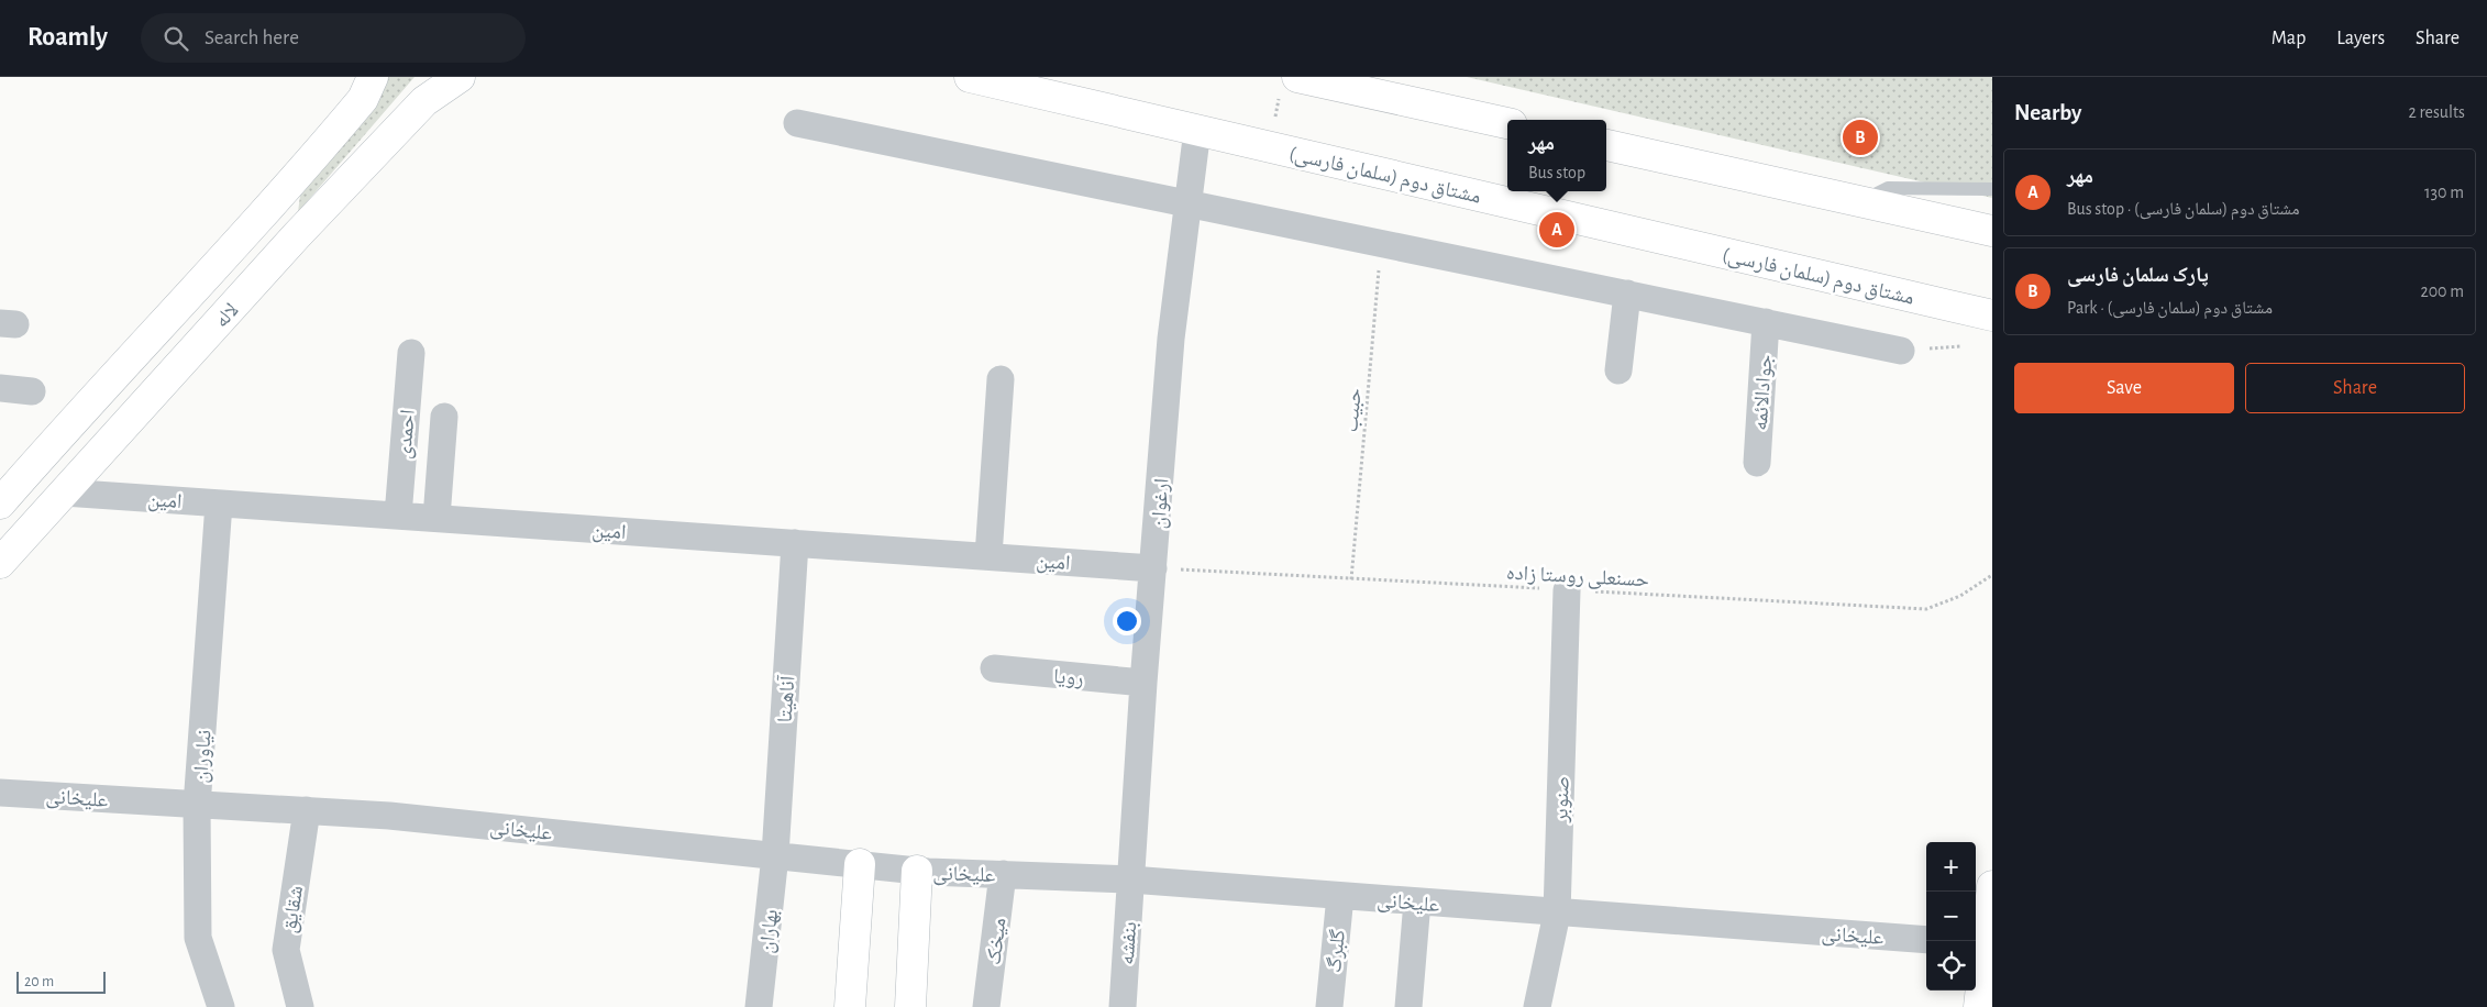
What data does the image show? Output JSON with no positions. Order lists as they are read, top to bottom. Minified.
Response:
{"streets":{"main road":["مشتاق دوم (سلمان فارسی)","لاله"],"street":["جوادالائمه","احمدی","امین","ارغوان","رویا","آناهیتا","نیاوران","علیخانی","صنوبر","شقایق","بهاران","میخک","بنفشه","گلبرگ"],"path":["حبیب","حسنعلی روستا زاده"]},"crossings":[["مشتاق دوم (سلمان فارسی)","ارغوان"],["لاله","امین"],["حبیب","حسنعلی روستا زاده"],["احمدی","امین"],["امین","ارغوان"],["امین","حسنعلی روستا زاده"],["امین","آناهیتا"],["امین","نیاوران"],["ارغوان","حسنعلی روستا زاده"],["ارغوان","رویا"],["ارغوان","علیخانی"],["ارغوان","بنفشه"],["حسنعلی روستا زاده","صنوبر"],["آناهیتا","علیخانی"],["آناهیتا","بهاران"],["نیاوران","علیخانی"],["علیخانی","صنوبر"],["علیخانی","شقایق"],["علیخانی","بهاران"],["علیخانی","میخک"],["علیخانی","بنفشه"],["علیخانی","گلبرگ"]],"scale_bar":"20 m","page":{"header":"Roamly","search":"Search here","nav":["Map","Layers","Share"],"heading":["Nearby","2 results"],"pins":["B","A"],"popup":["مهر","Bus stop"],"list":[{"mark":"A","name":"مهر","note":"Bus stop · مشتاق دوم (سلمان فارسی)","value":"130 m"},{"mark":"B","name":"پارک سلمان فارسی","note":"Park · مشتاق دوم (سلمان فارسی)","value":"200 m"}],"buttons":["Save","Share"],"map_buttons":["+","−"],"scale":"20 m"}}
